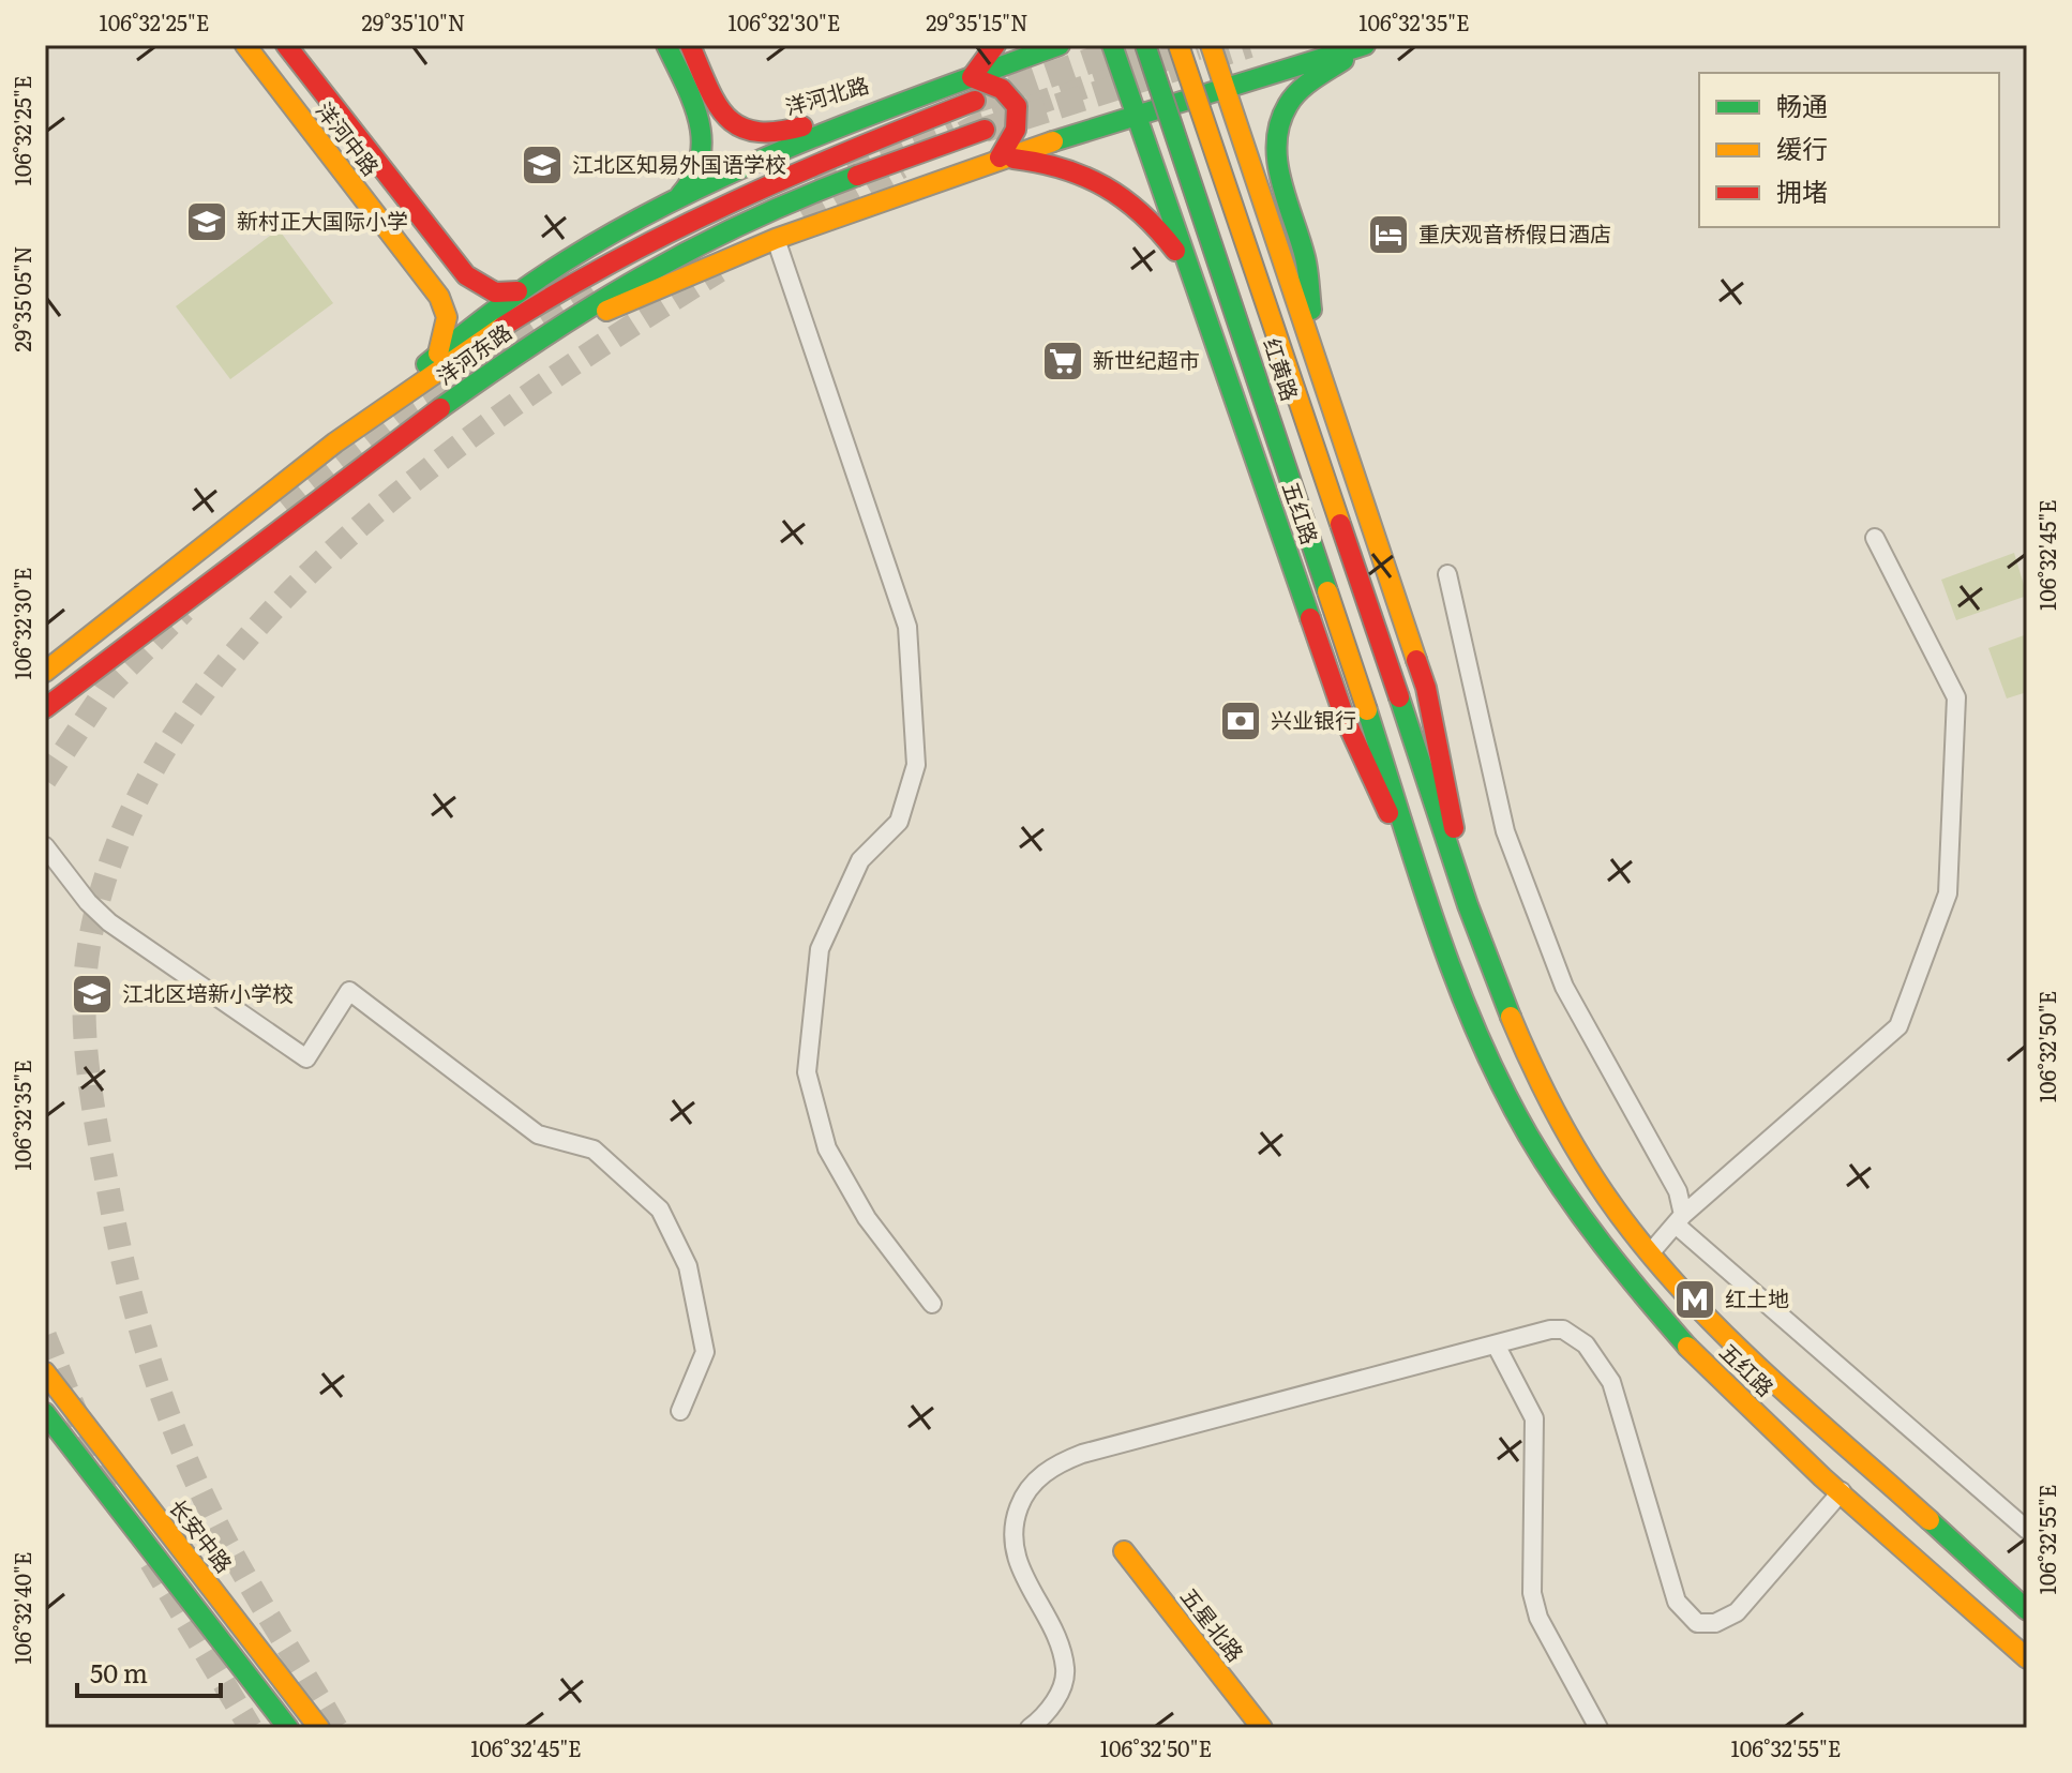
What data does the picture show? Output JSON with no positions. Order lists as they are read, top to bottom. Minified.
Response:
{"streets":{"main road":["洋河北路","洋河中路","洋河东路","红黄路","五红路","长安中路","五星北路"]},"crossings":[["红黄路","五红路"]],"places":{"school or university":["江北区知易外国语学校","新村正大国际小学","江北区培新小学校"],"hotel":["重庆观音桥假日酒店"],"supermarket":["新世纪超市"],"bank":["兴业银行"],"metro station":["红土地"]},"legend":["畅通","缓行","拥堵"],"scale_bar":"50 m","coordinates":["106°32'25\"E","29°35'10\"N","106°32'30\"E","29°35'15\"N","106°32'35\"E","29°35'05\"N","106°32'45\"E","106°32'50\"E","106°32'55\"E","106°32'40\"E"]}
